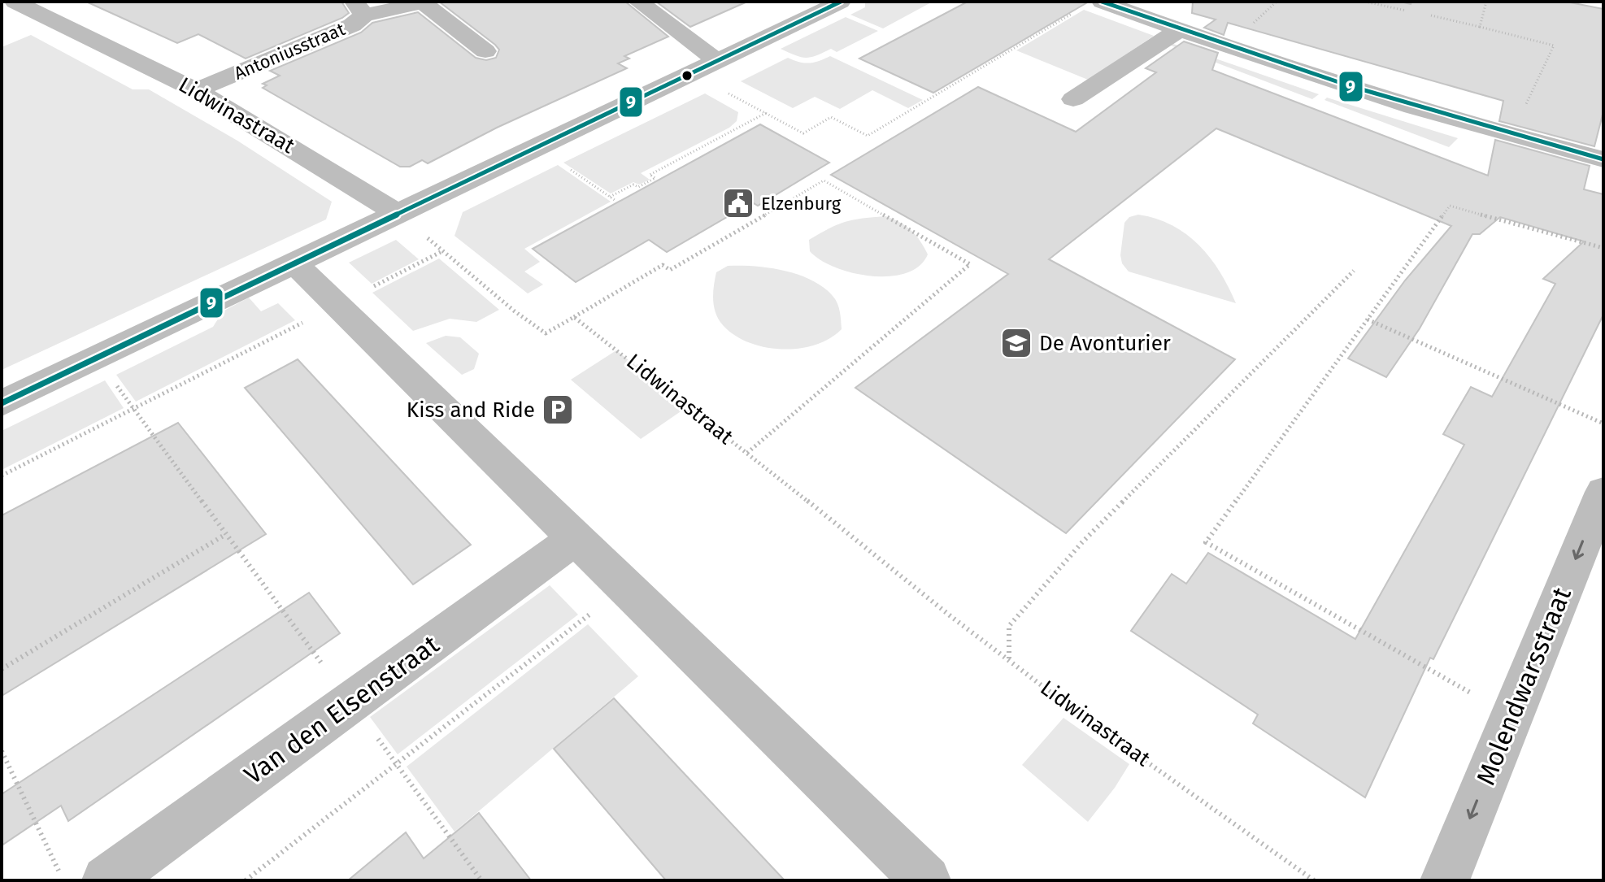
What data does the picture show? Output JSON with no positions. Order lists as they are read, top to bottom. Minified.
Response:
{"streets":{"street":["Antoniusstraat","Lidwinastraat","Molendwarsstraat","Van den Elsenstraat"]},"crossings":[["Antoniusstraat","Lidwinastraat"]],"one_way":["Molendwarsstraat"],"places":{"public building":["Elzenburg"],"school or university":["De Avonturier"],"parking":["Kiss and Ride"]},"lines":["transit line 9"]}
